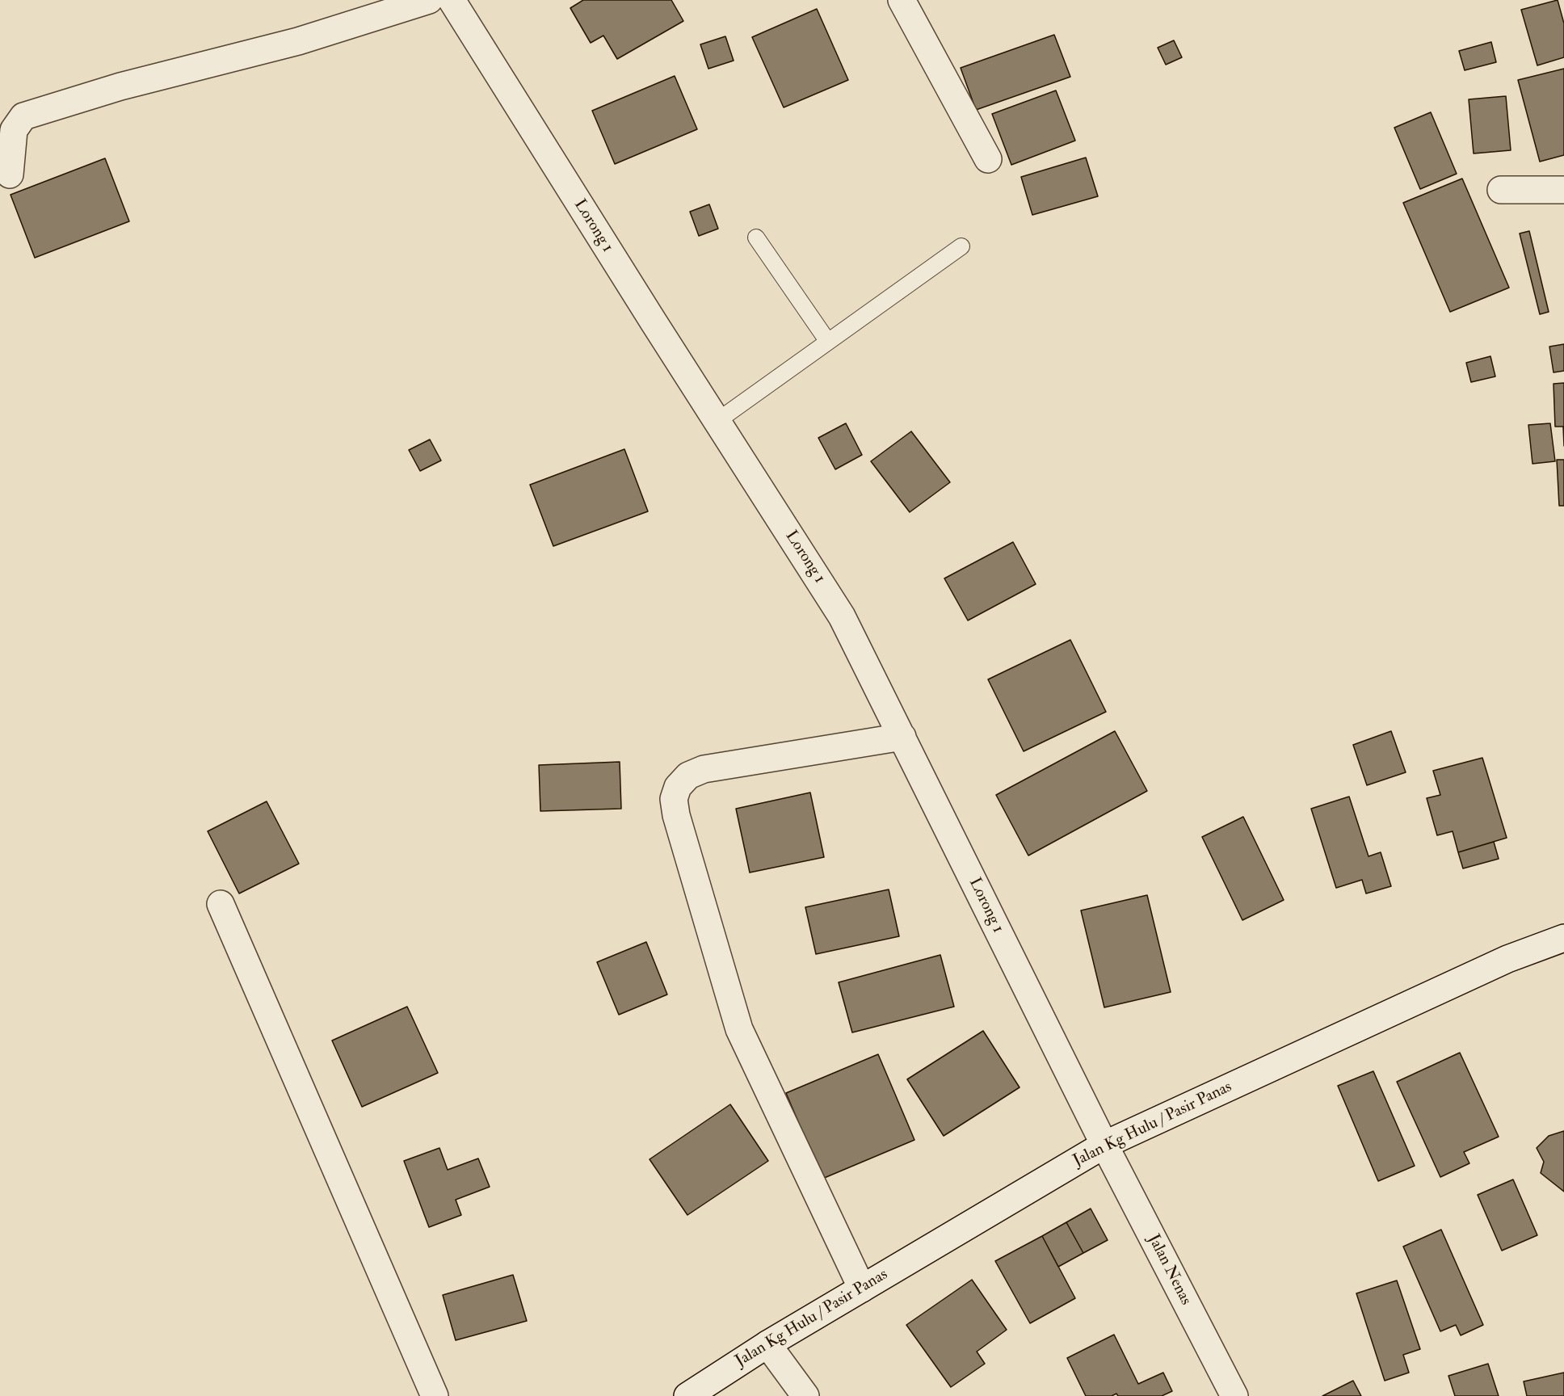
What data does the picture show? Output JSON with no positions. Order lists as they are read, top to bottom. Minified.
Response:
{"streets":{"street":["Lorong 1","Jalan Kg Hulu / Pasir Panas","Jalan Nenas"]},"crossings":[["Lorong 1","Jalan Kg Hulu / Pasir Panas"],["Lorong 1","Jalan Nenas"],["Jalan Kg Hulu / Pasir Panas","Jalan Nenas"]]}
